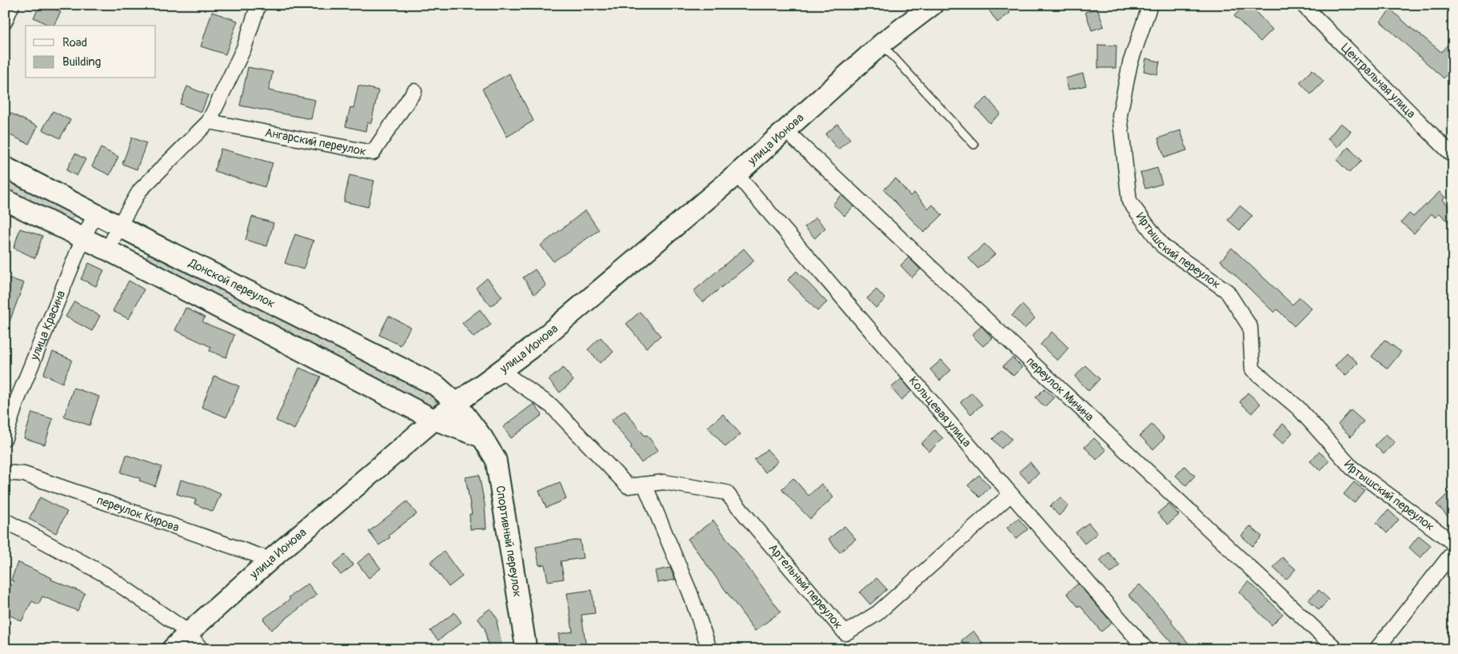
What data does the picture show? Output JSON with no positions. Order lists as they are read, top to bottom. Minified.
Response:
{"streets":{"main road":["улица Ионова","Донской переулок","Спортивный переулок"],"street":["Центральная улица","Ангарский переулок","Иртышский переулок","улица Красина","переулок Минина","Кольцевая улица","переулок Кирова","Артельный переулок"]},"crossings":[["улица Ионова","Донской переулок"],["улица Ионова","переулок Минина"],["улица Ионова","Кольцевая улица"],["улица Ионова","переулок Кирова"],["улица Ионова","Спортивный переулок"],["улица Ионова","Артельный переулок"],["Донской переулок","улица Красина"],["Донской переулок","Спортивный переулок"],["Кольцевая улица","Артельный переулок"]],"legend":["Road","Building"]}
